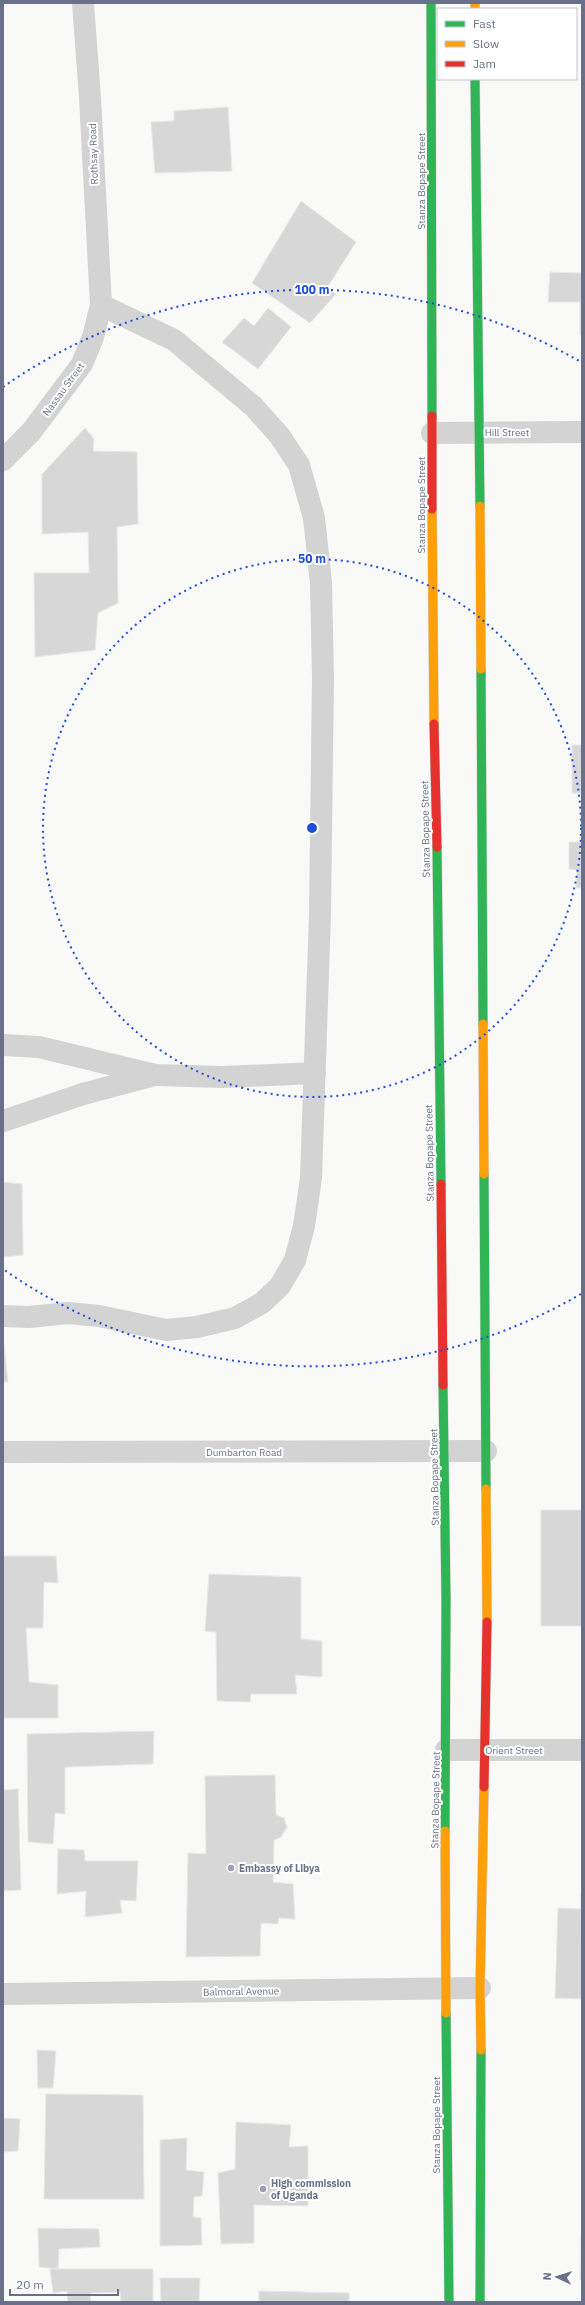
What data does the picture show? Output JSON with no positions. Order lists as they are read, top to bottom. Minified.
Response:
{"streets":{"main road":["Stanza Bopape Street"],"street":["Rothsay Road","Nassau Street","Hill Street","Dumbarton Road","Orient Street","Balmoral Avenue"]},"crossings":[["Rothsay Road","Nassau Street"],["Stanza Bopape Street","Hill Street"],["Stanza Bopape Street","Dumbarton Road"],["Stanza Bopape Street","Orient Street"],["Stanza Bopape Street","Balmoral Avenue"]],"places":["Embassy of Libya","High commission of Uganda"],"legend":["Fast","Slow","Jam"],"scale_bar":"20 m","north":"left","rings":["100 m","50 m"]}
